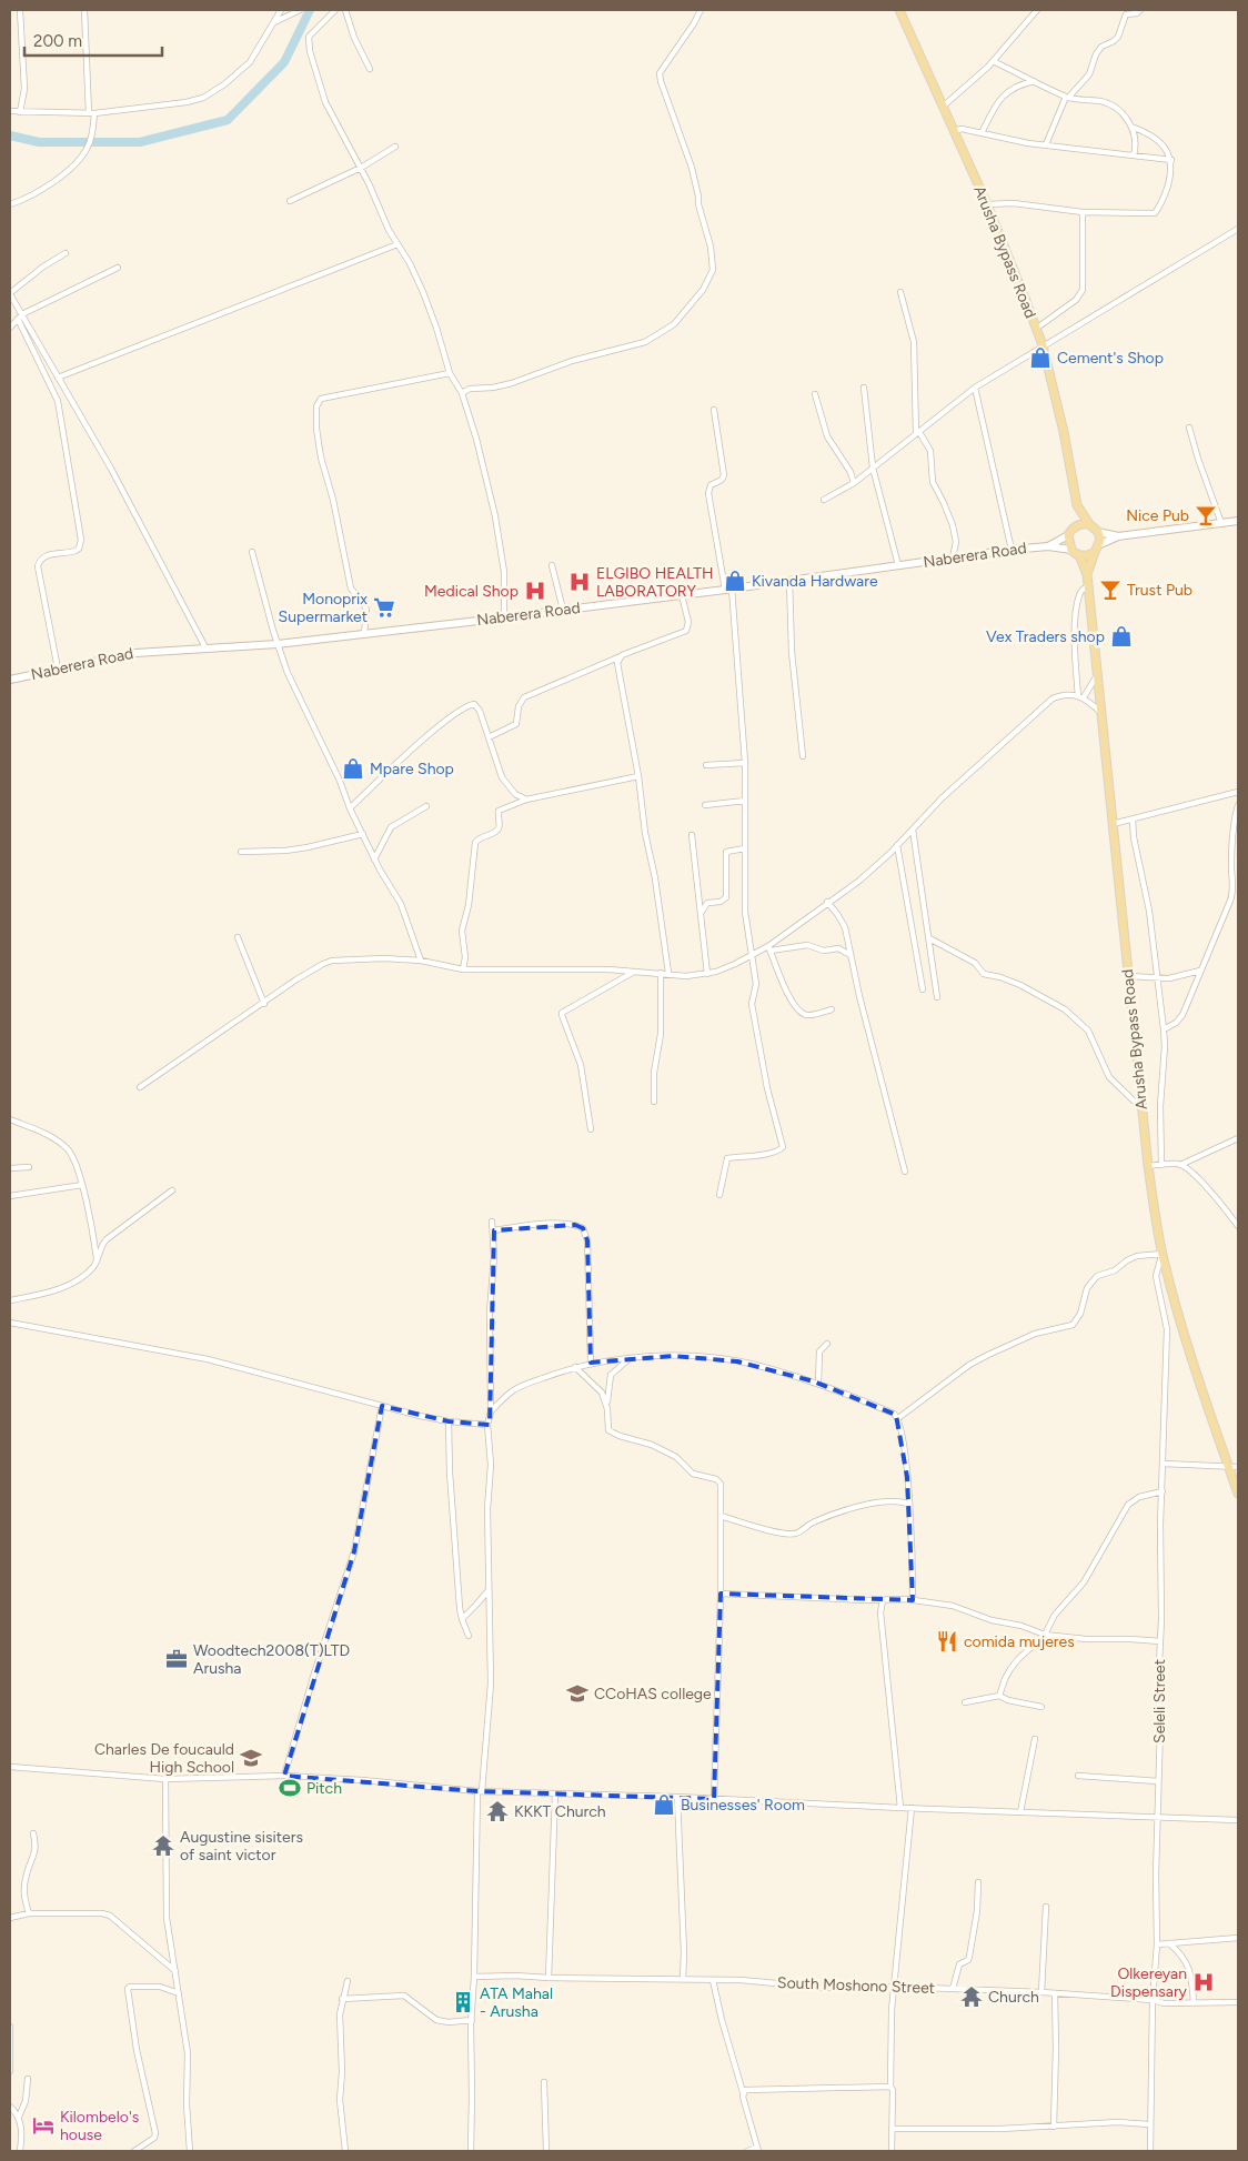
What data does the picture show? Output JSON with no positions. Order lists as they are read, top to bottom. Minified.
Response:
{"streets":{"main road":["Arusha Bypass Road"],"street":["Naberera Road","Seleli Street","South Moshono Street"]},"crossings":[["Arusha Bypass Road","Naberera Road"],["Arusha Bypass Road","Seleli Street"],["Seleli Street","South Moshono Street"]],"places":{"shop":["Cement's Shop","Kivanda Hardware","Vex Traders shop","Mpare Shop","Businesses' Room"],"bar":["Nice Pub","Trust Pub"],"hospital":["ELGIBO HEALTH LABORATORY","Medical Shop","Olkereyan Dispensary"],"supermarket":["Monoprix Supermarket"],"restaurant":["comida mujeres"],"office":["Woodtech2008(T)LTD Arusha"],"school or university":["CCoHAS college","Charles De foucauld High School"],"sports":["Pitch"],"temple":["KKKT Church","Augustine sisiters of saint victor","Church"],"building":["ATA Mahal - Arusha"],"hotel":["Kilombelo's house"]},"scale_bar":"200 m"}
